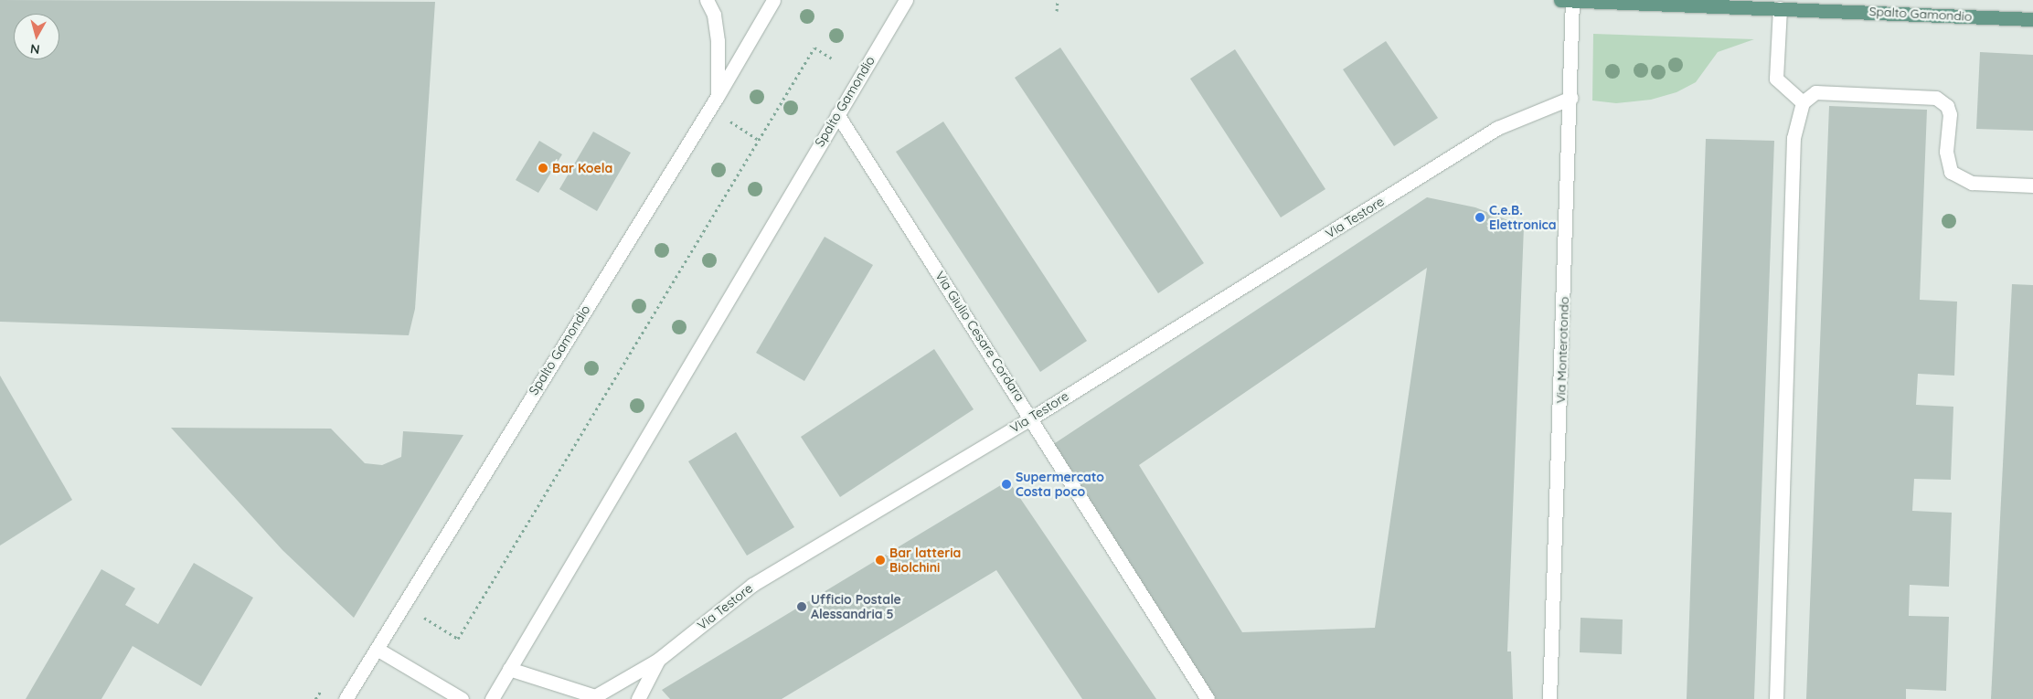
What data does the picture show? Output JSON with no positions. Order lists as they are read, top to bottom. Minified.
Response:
{"streets":{"main road":["Spalto Gamondio"],"street":["Via Testore","Via Giulio Cesare Cordara","Via Monterotondo"]},"crossings":[["Spalto Gamondio","Via Testore"],["Spalto Gamondio","Via Giulio Cesare Cordara"],["Spalto Gamondio","Via Monterotondo"],["Via Testore","Via Giulio Cesare Cordara"],["Via Testore","Via Monterotondo"]],"places":["Bar Koela","C.e.B. Elettronica","Supermercato Costa poco","Bar latteria Biolchini","Ufficio Postale Alessandria 5"],"north":"bottom"}
